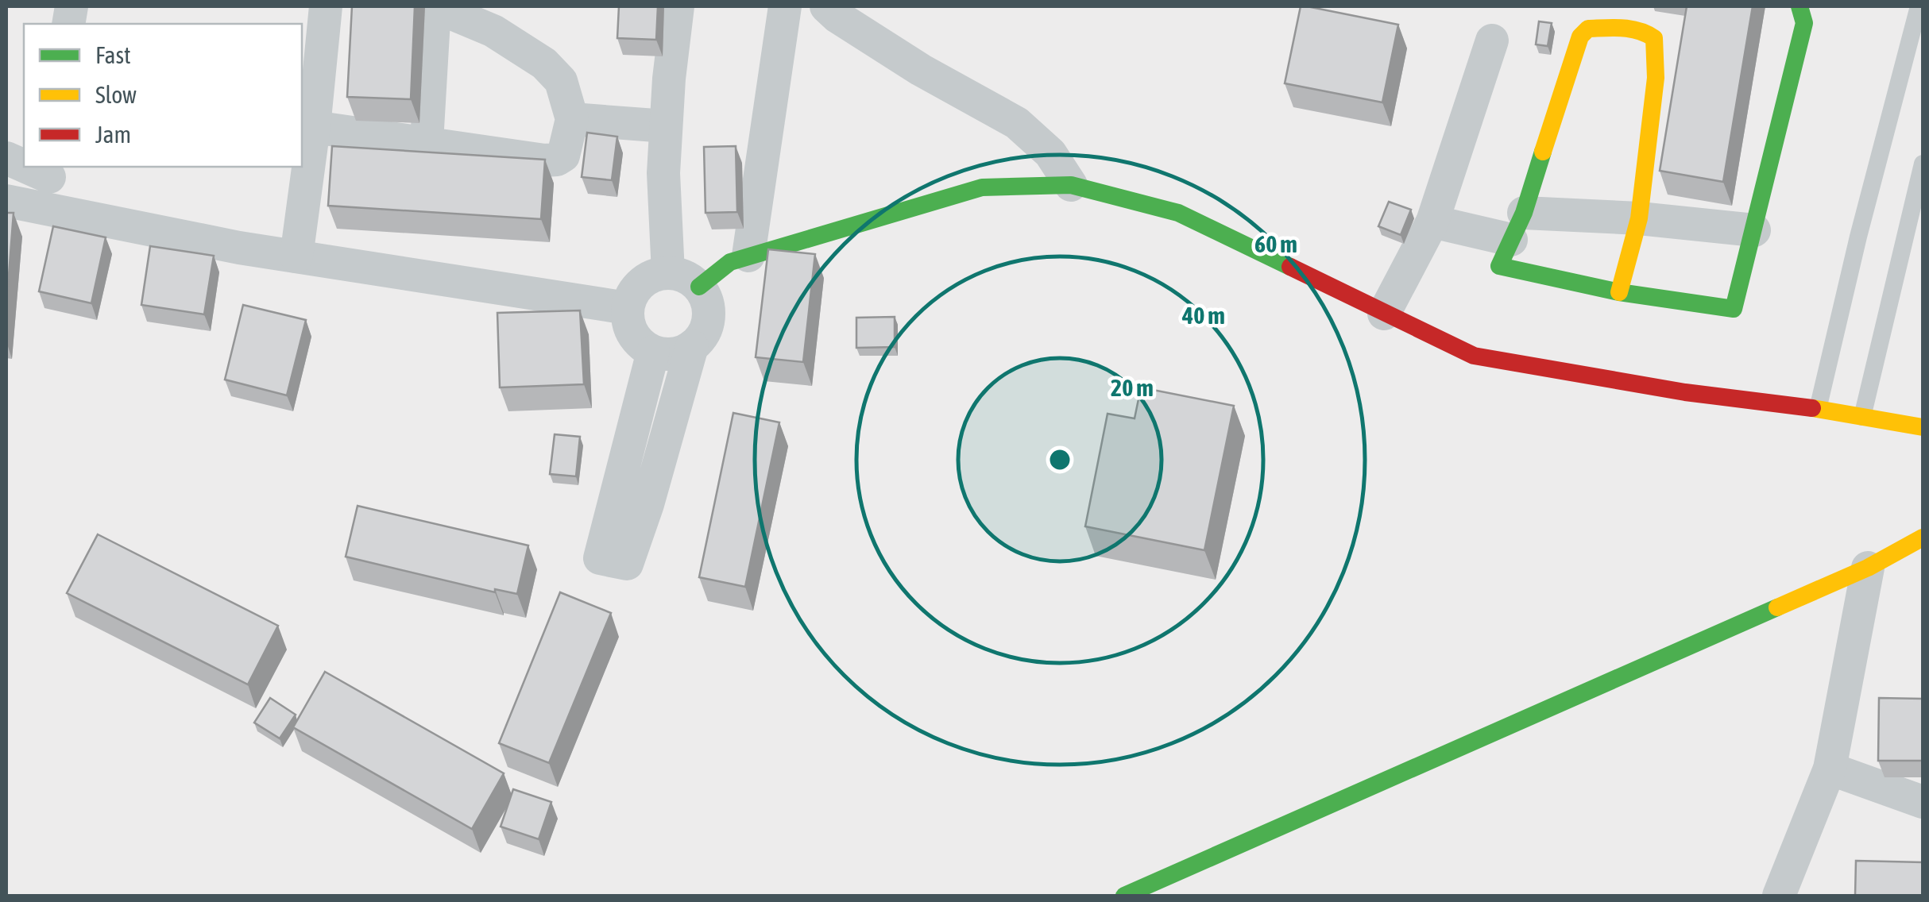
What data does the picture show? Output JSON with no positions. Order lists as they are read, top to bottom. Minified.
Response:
{"legend":["Fast","Slow","Jam"],"rings":["60 m","40 m","20 m"]}
